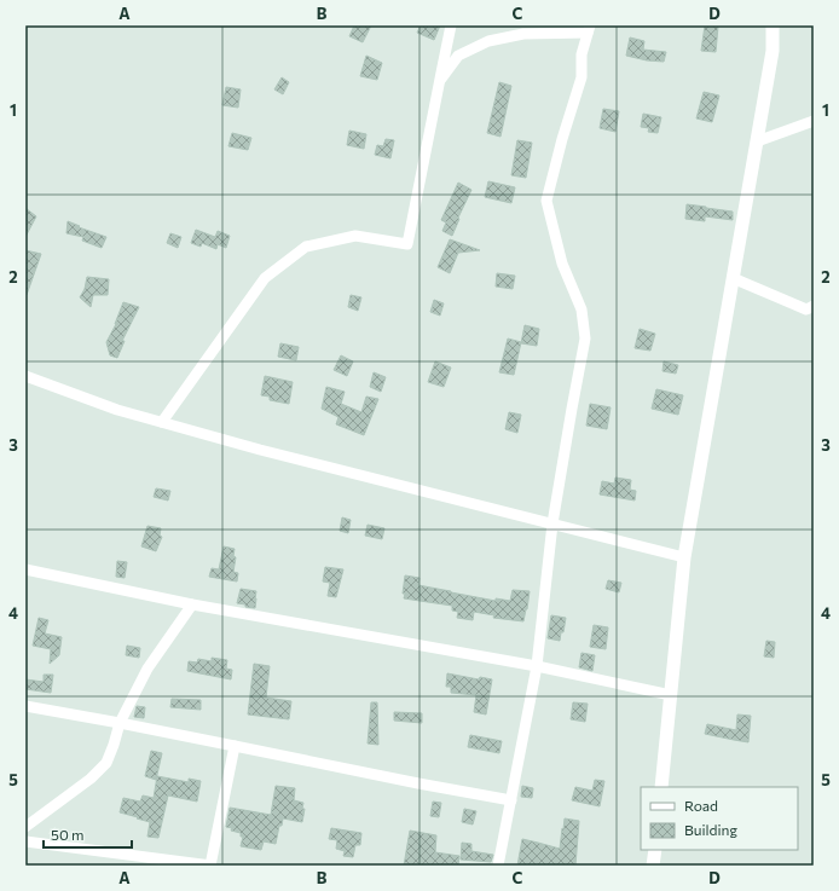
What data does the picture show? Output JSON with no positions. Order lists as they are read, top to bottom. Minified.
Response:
{"legend":["Road","Building"],"scale_bar":"50 m","grid":{"columns":["A","B","C","D"],"rows":["1","2","3","4","5"]}}
